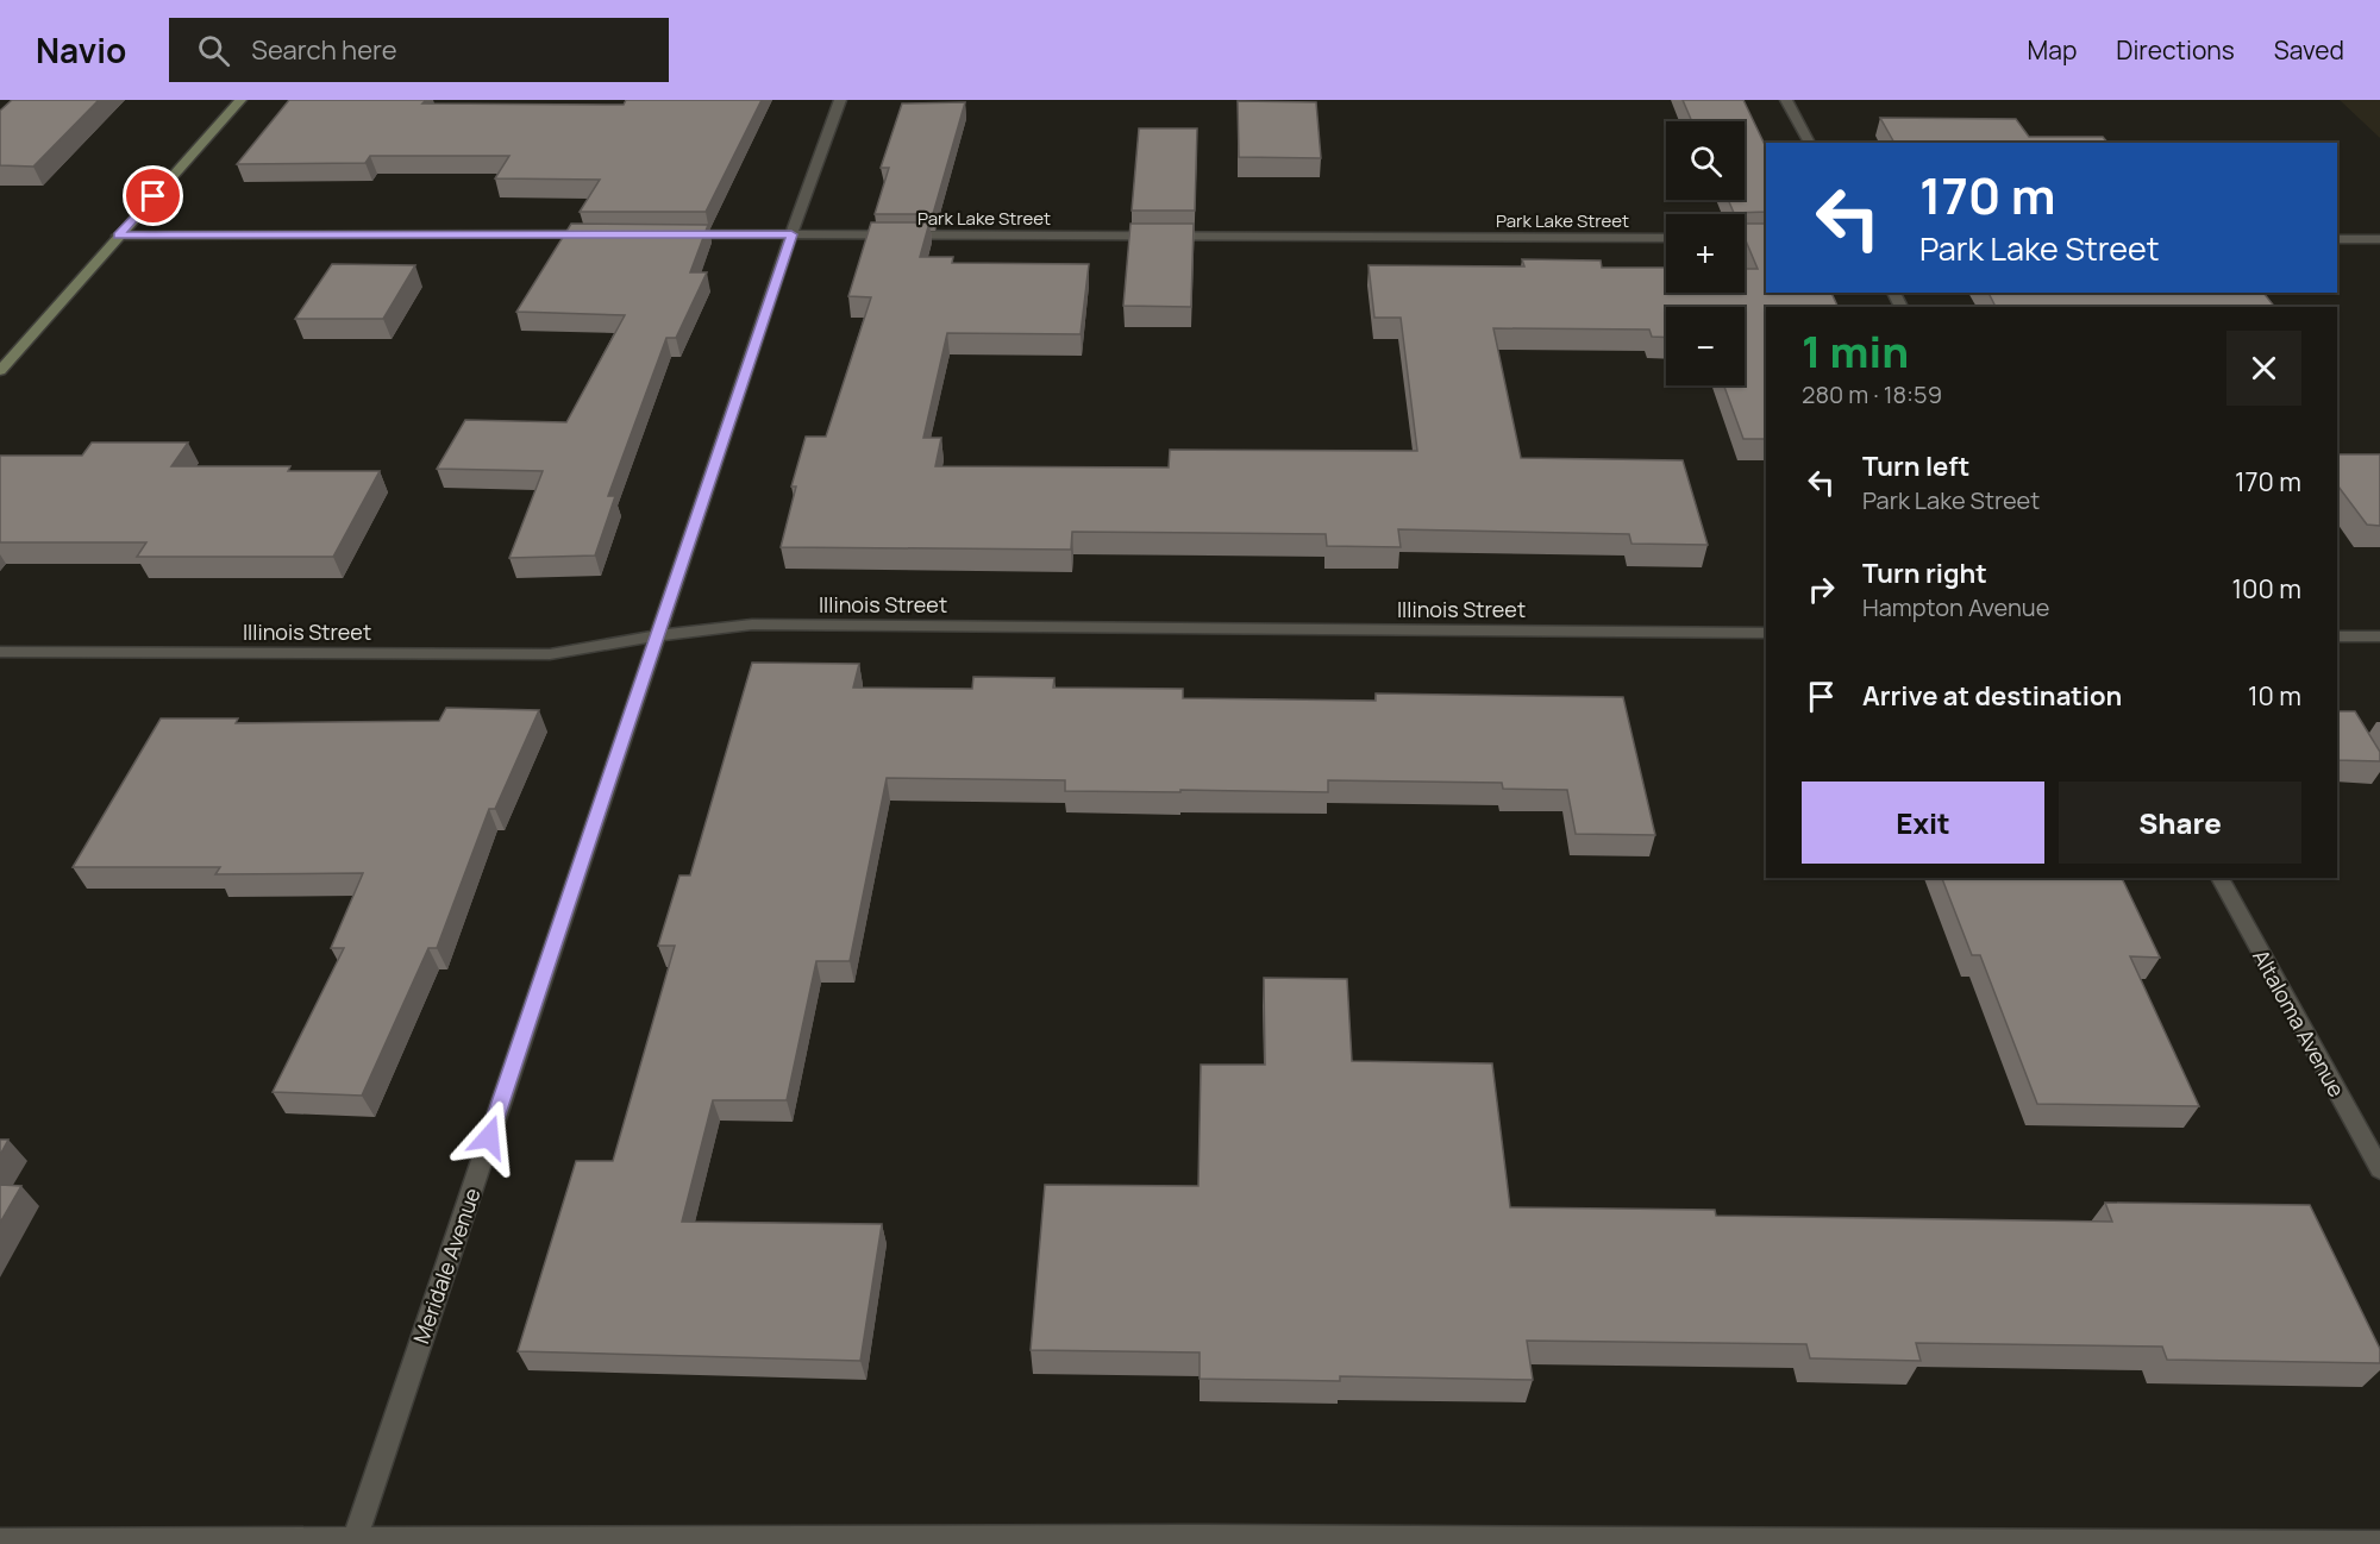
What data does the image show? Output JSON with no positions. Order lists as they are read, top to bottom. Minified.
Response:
{"streets":{"street":["Park Lake Street","Illinois Street","Altaloma Avenue","Meridale Avenue"]},"crossings":[["Park Lake Street","Meridale Avenue"],["Illinois Street","Meridale Avenue"]],"page":{"header":"Navio","search":"Search here","nav":["Map","Directions","Saved"],"map_buttons":["+","−"],"turn":["170 m","Park Lake Street"],"heading":["1 min","280 m · 18:59"],"list":[{"name":"Turn left","note":"Park Lake Street","value":"170 m"},{"name":"Turn right","note":"Hampton Avenue","value":"100 m"},{"name":"Arrive at destination","value":"10 m"}],"buttons":["Exit","Share"]}}
